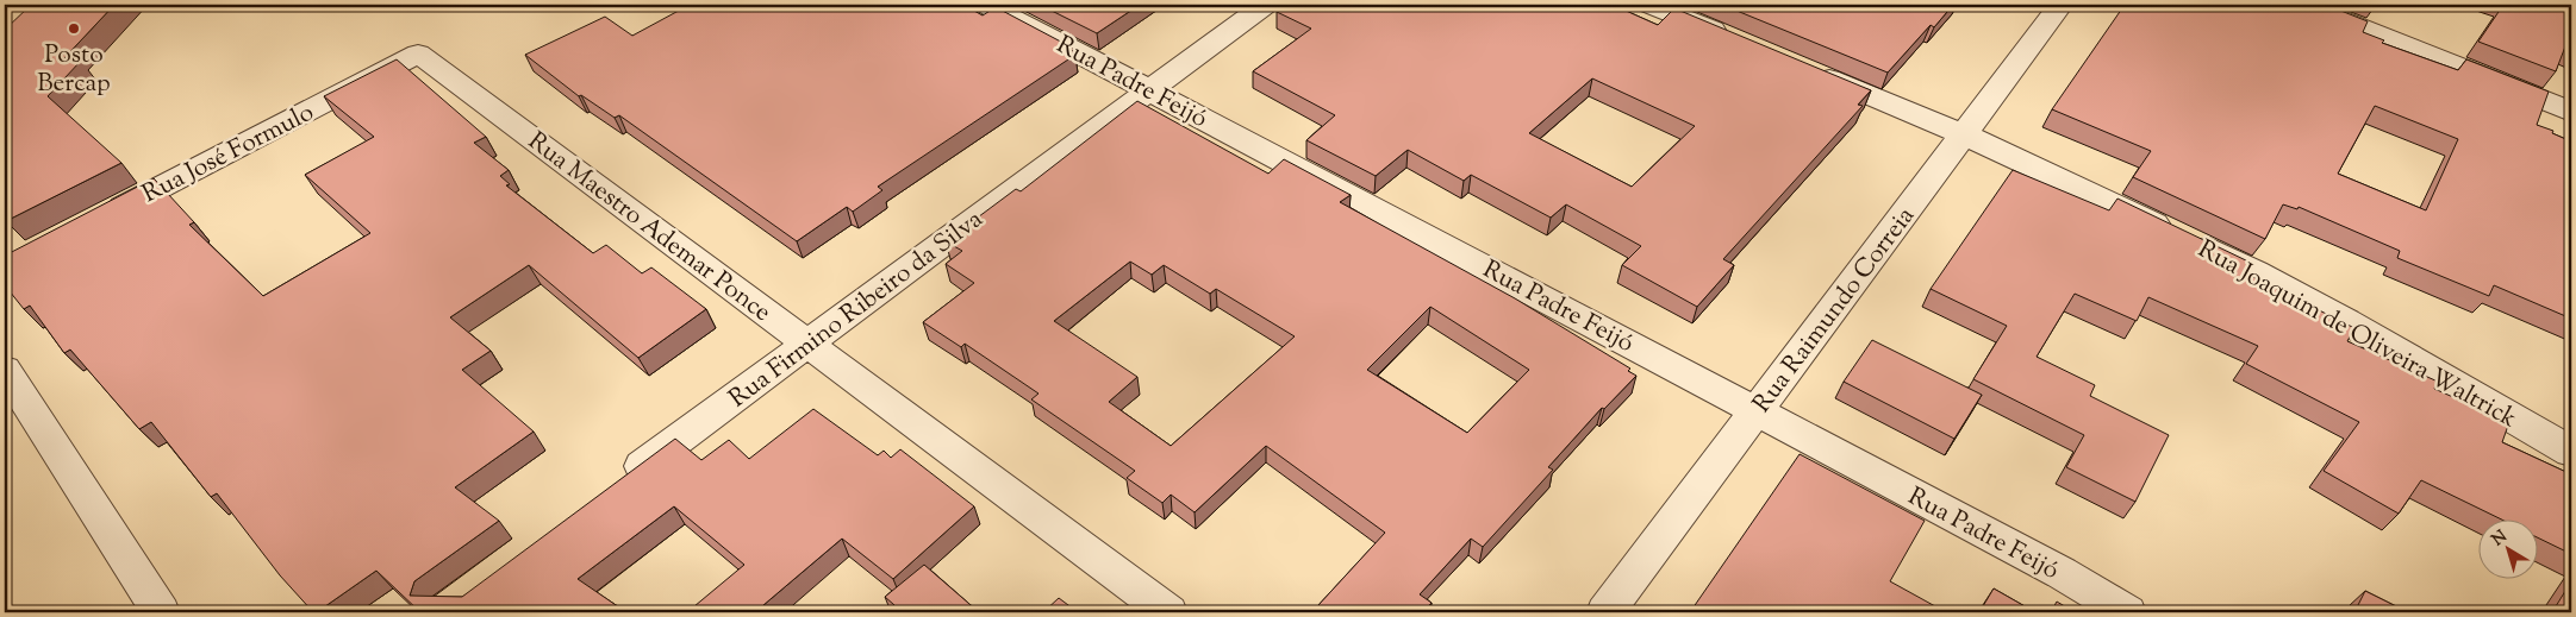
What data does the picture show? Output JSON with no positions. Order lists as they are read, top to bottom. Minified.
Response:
{"streets":{"street":["Rua Padre Feijó","Rua José Formulo","Rua Maestro Ademar Ponce","Rua Firmino Ribeiro da Silva","Rua Raimundo Correia","Rua Joaquim de Oliveira Waltrick"]},"crossings":[["Rua Padre Feijó","Rua Firmino Ribeiro da Silva"],["Rua Padre Feijó","Rua Raimundo Correia"],["Rua José Formulo","Rua Maestro Ademar Ponce"],["Rua Maestro Ademar Ponce","Rua Firmino Ribeiro da Silva"],["Rua Raimundo Correia","Rua Joaquim de Oliveira Waltrick"]],"places":["Posto Bercap"],"north":"top left"}
